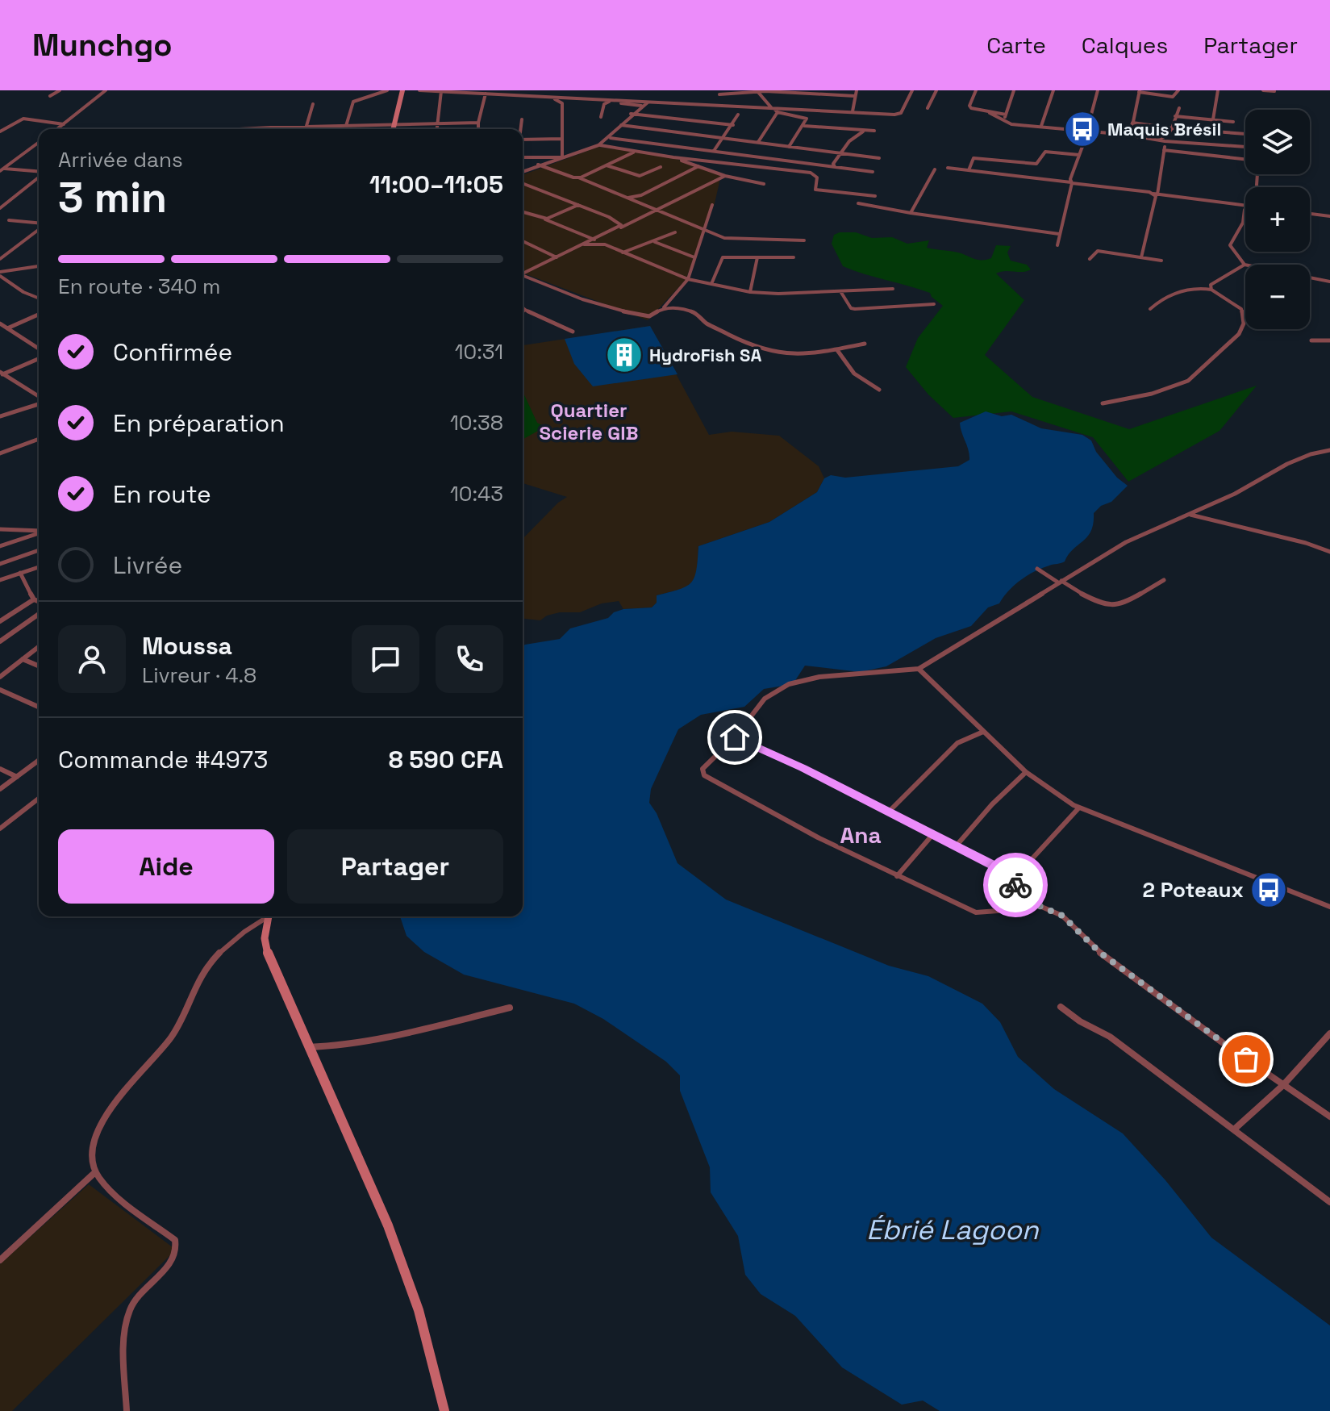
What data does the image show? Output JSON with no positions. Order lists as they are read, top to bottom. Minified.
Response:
{"districts":["Quartier Scierie GIB","Ana"],"water":["Ébrié Lagoon"],"places":{"bus stop":["Maquis Brésil","2 Poteaux"],"building":["HydroFish SA"]},"page":{"header":"Munchgo","nav":["Carte","Calques","Partager"],"map_buttons":["+","−"],"heading":["3 min","Arrivée dans","11:00–11:05"],"panel":["Moussa","Livreur · 4.8","Commande #4973","8 590 CFA"],"bar":"En route · 340 m","list":[["Confirmée","10:31"],["En préparation","10:38"],["En route","10:43"],"Livrée"],"buttons":["Aide","Partager"]}}
